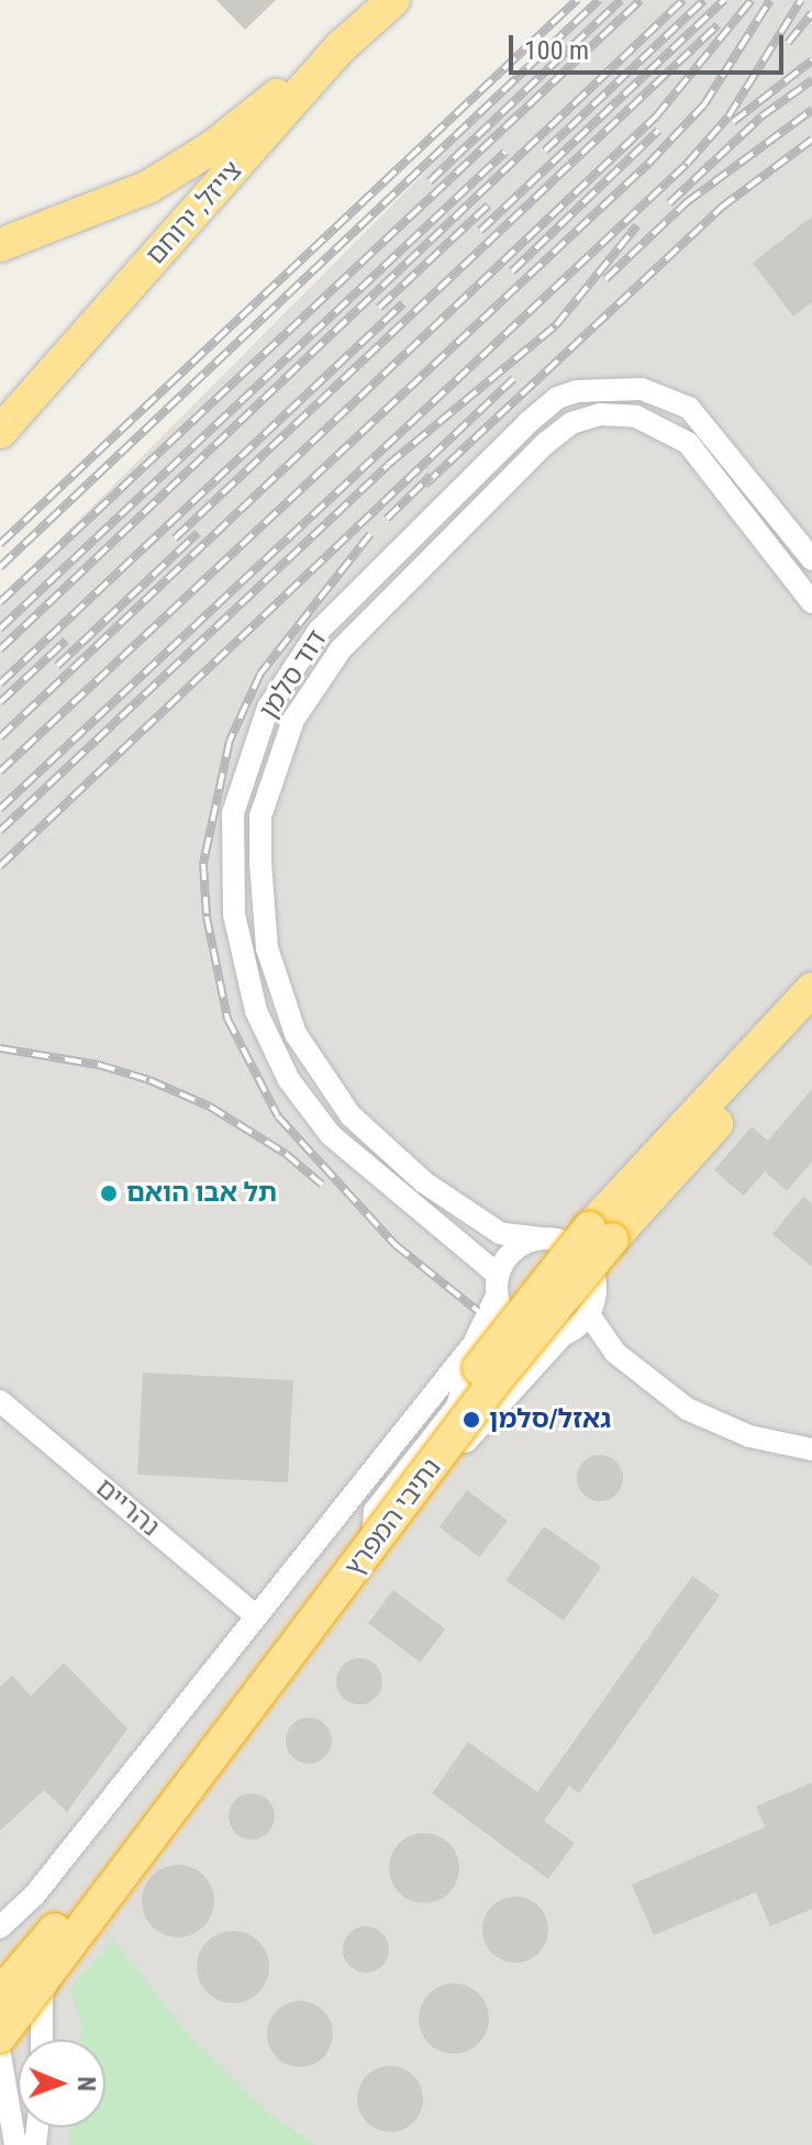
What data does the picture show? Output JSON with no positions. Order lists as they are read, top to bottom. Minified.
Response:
{"streets":{"highway":["צייזל, ירוחם","נתיבי המפרץ"],"street":["דוד סלמן","נהריים"]},"places":["תל אבו הואם","גאזל/סלמן"],"scale_bar":"100 m","north":"right"}
